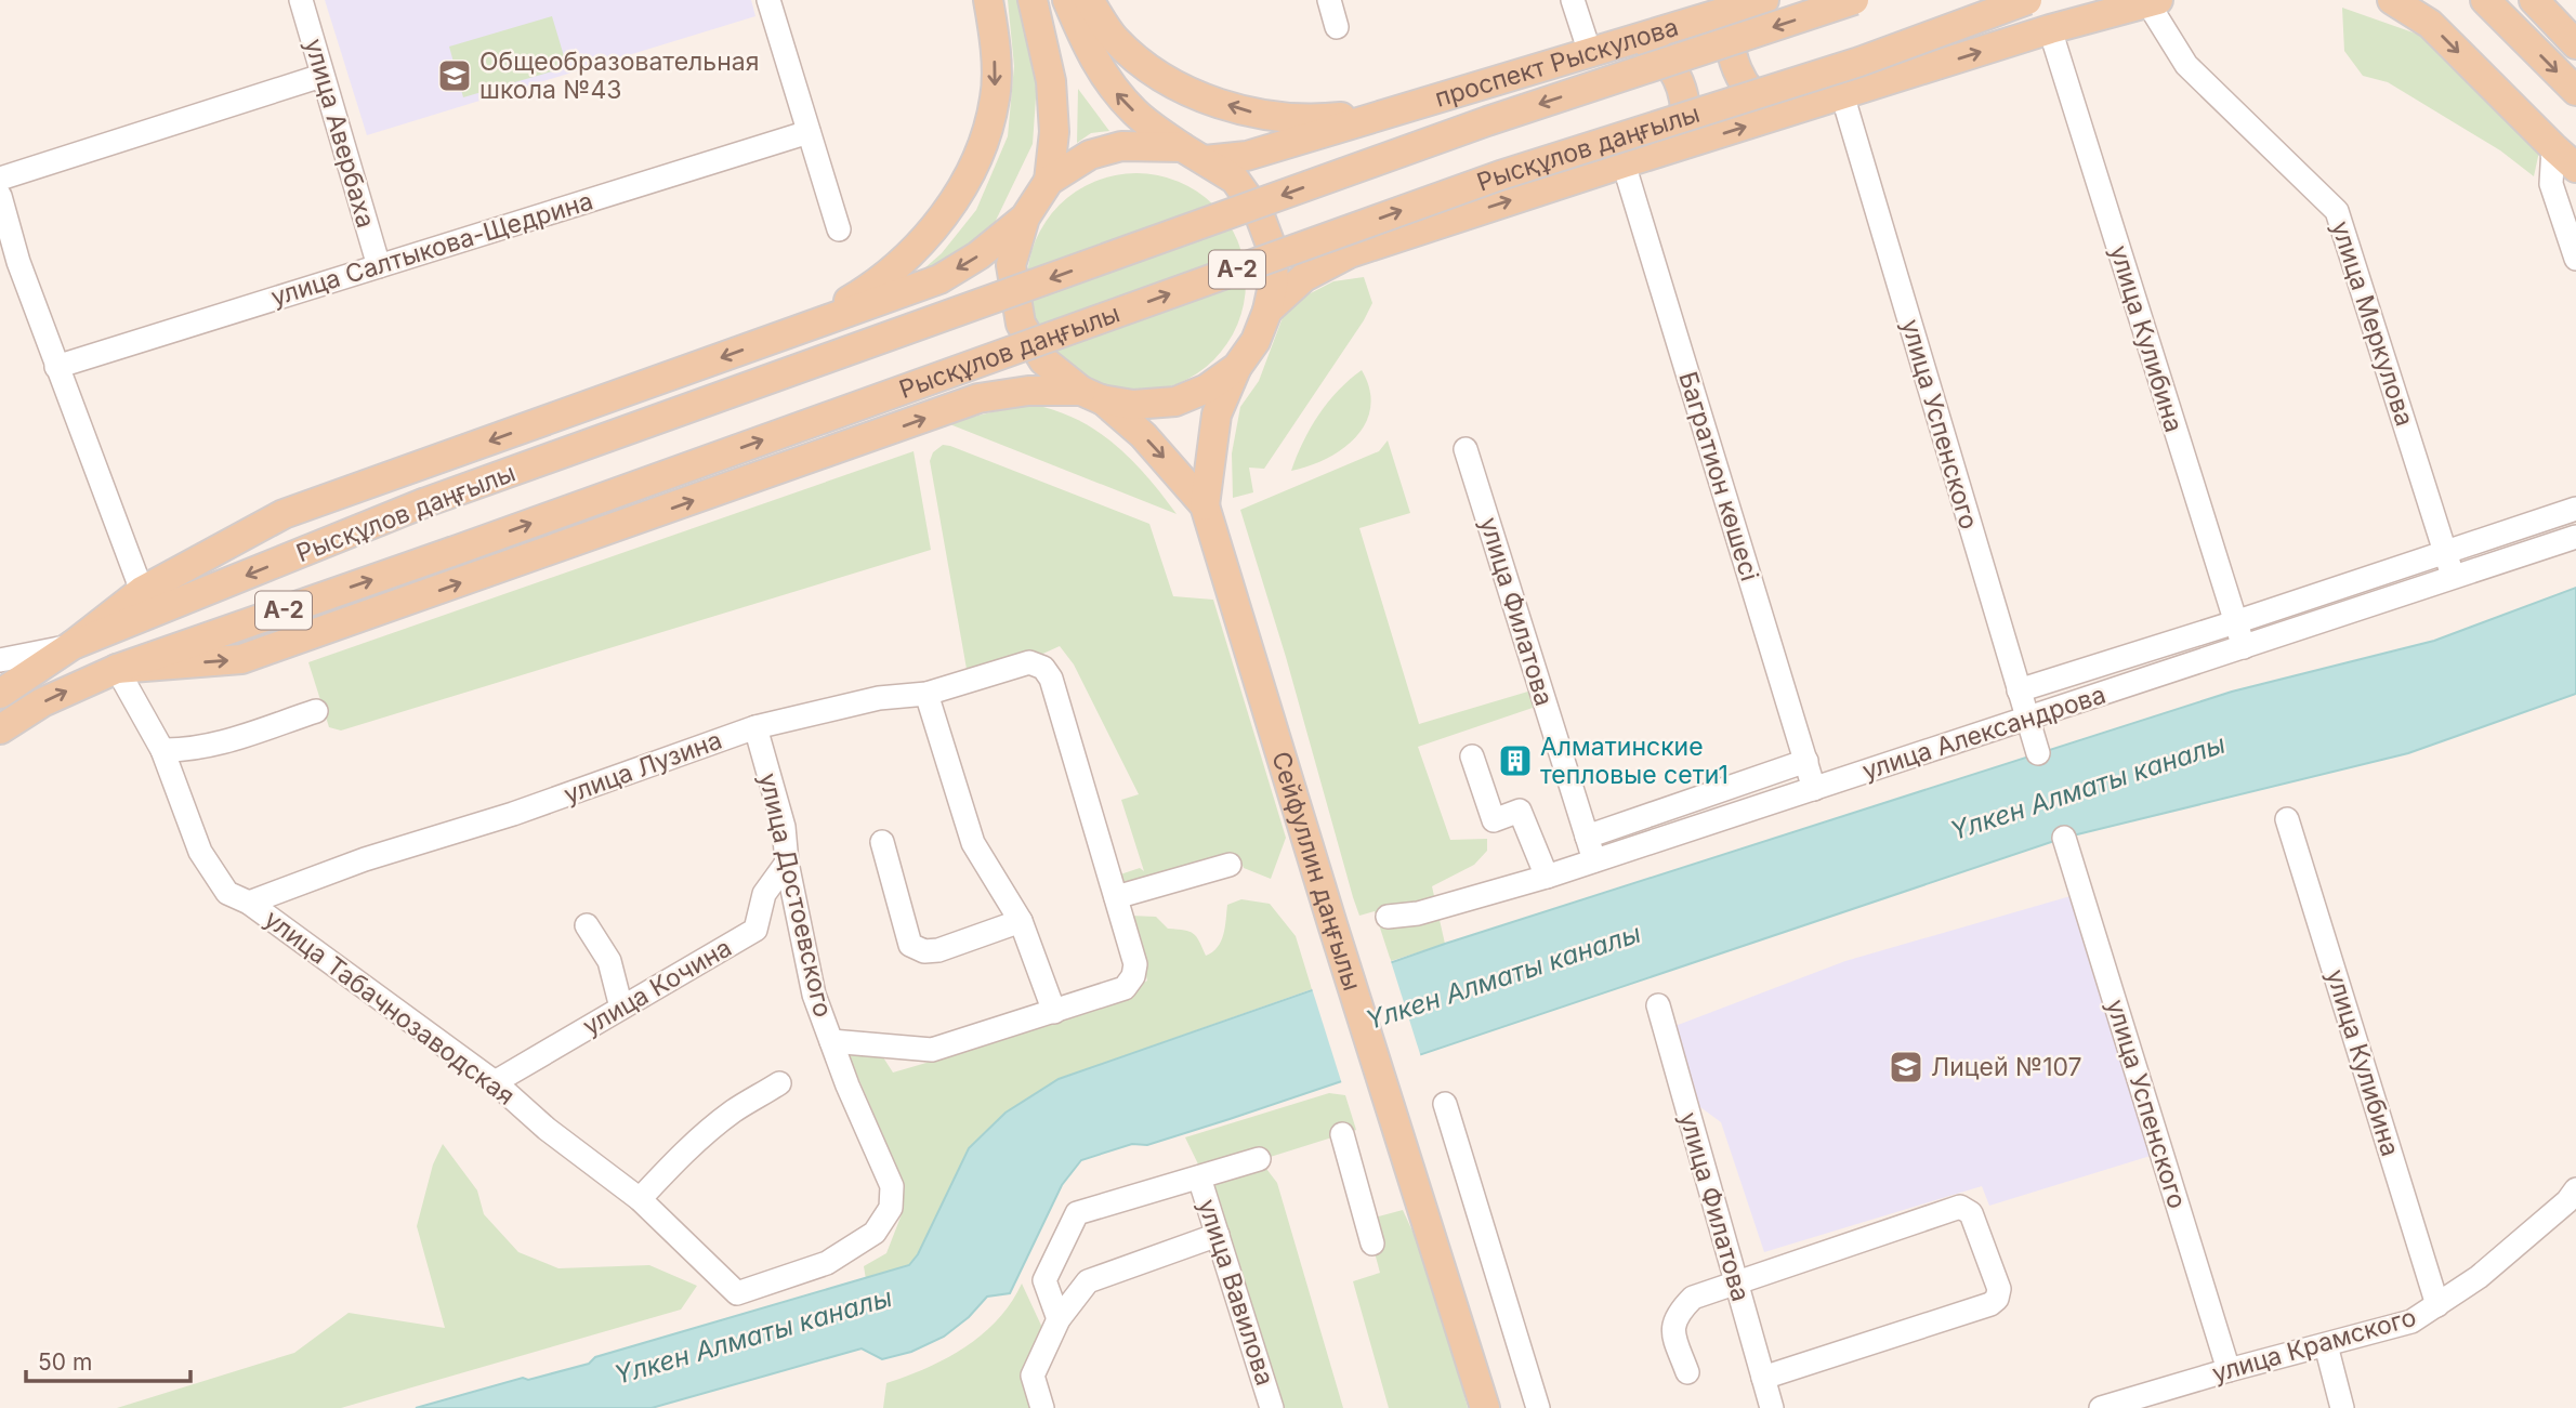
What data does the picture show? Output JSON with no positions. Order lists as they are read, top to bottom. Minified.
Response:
{"streets":{"main road":["проспект Рыскулова","Рысқұлов даңғылы","A-2","Сейфуллин даңғылы"],"street":["улица Авербаха","улица Салтыкова-Щедрина","улица Меркулова","улица Кулибина","улица Успенского","Багратион көшесі","улица Филатова","улица Александрова","улица Лузина","улица Достоевского","улица Кочина","улица Табачнозаводская","улица Вавилова","улица Крамского"]},"crossings":[["улица Авербаха","улица Салтыкова-Щедрина"],["Рысқұлов даңғылы","улица Табачнозаводская"],["улица Меркулова","улица Александрова"],["улица Кулибина","улица Александрова"],["улица Кулибина","улица Крамского"],["улица Успенского","улица Александрова"],["улица Успенского","улица Крамского"],["Багратион көшесі","улица Александрова"],["улица Филатова","улица Александрова"],["улица Лузина","улица Достоевского"],["улица Лузина","улица Табачнозаводская"],["улица Достоевского","улица Кочина"],["улица Достоевского","улица Табачнозаводская"],["улица Кочина","улица Табачнозаводская"]],"water":["Үлкен Алматы каналы"],"places":{"school or university":["Общеобразовательная школа №43","Лицей №107"],"building":["Алматинские тепловые сети1"]},"scale_bar":"50 m"}
